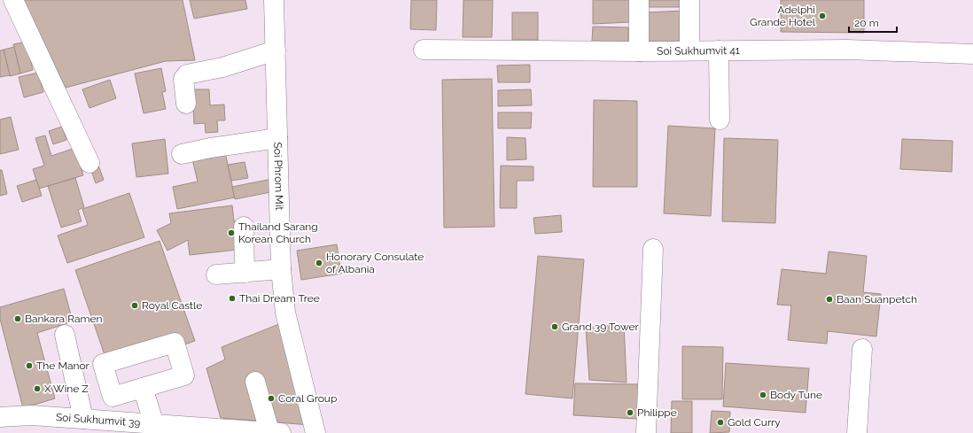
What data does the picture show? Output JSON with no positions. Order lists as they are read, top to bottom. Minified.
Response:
{"streets":{"street":["Soi Sukhumvit 41","Soi Phrom Mit","Soi Sukhumvit 39"]},"places":["Adelphi Grande Hotel","Thailand Sarang Korean Church","Honorary Consulate of Albania","Thai Dream Tree","Baan Suanpetch","Royal Castle","Bankara Ramen","Grand 39 Tower","The Manor","X Wine Z","Body Tune","Coral Group","Philippe","Gold Curry"],"scale_bar":"20 m"}
